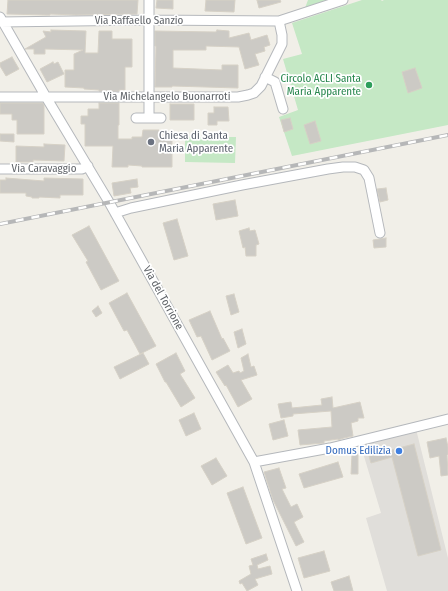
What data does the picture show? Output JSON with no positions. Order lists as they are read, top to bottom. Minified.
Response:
{"streets":{"street":["Via Raffaello Sanzio","Via Michelangelo Buonarroti","Via Caravaggio","Via del Torrione"]},"crossings":[["Via Raffaello Sanzio","Via Michelangelo Buonarroti"],["Via Raffaello Sanzio","Via del Torrione"],["Via Michelangelo Buonarroti","Via del Torrione"],["Via Caravaggio","Via del Torrione"]],"places":["Circolo ACLI Santa Maria Apparente","Chiesa di Santa Maria Apparente","Domus Edilizia"]}
